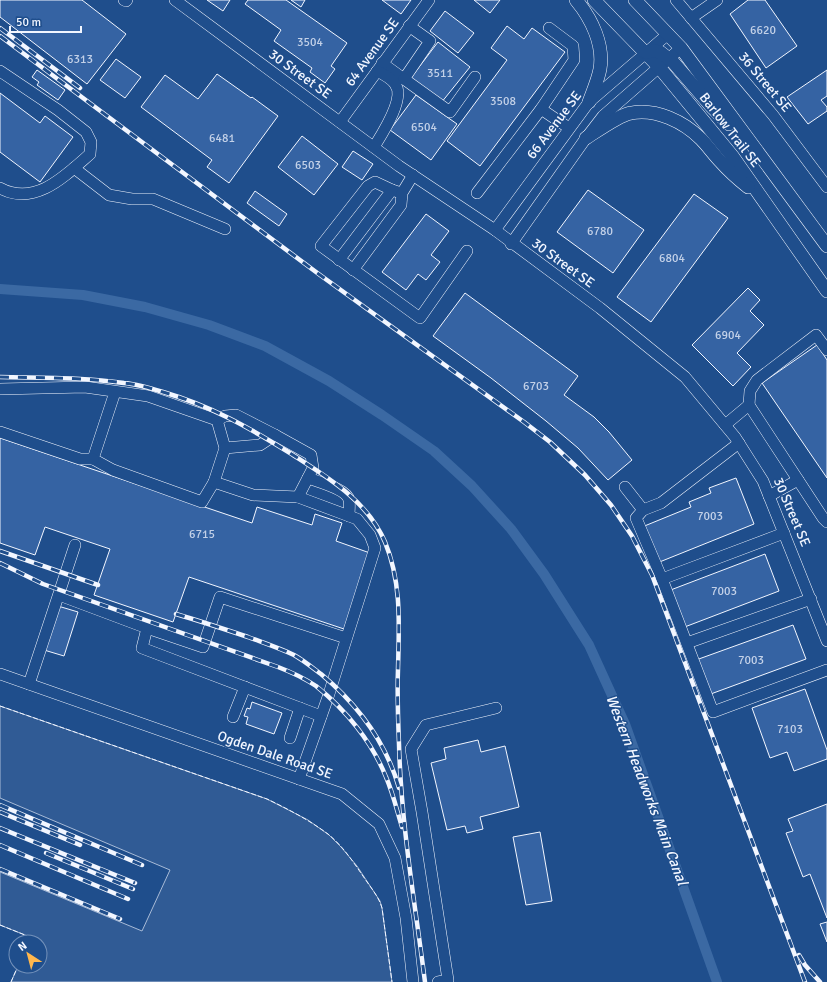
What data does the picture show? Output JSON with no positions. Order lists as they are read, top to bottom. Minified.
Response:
{"streets":{"main road":["Barlow Trail SE"],"street":["64 Avenue SE","30 Street SE","36 Street SE","66 Avenue SE","Ogden Dale Road SE"]},"crossings":[["64 Avenue SE","30 Street SE"],["30 Street SE","66 Avenue SE"],["66 Avenue SE","Barlow Trail SE"]],"water":["Western Headworks Main Canal"],"house_numbers":["6620","3504","6313","3511","3508","6504","6481","6503","6780","6804","6904","6703","7003","6715","7003","7003","7103"],"scale_bar":"50 m","north":"top left"}
